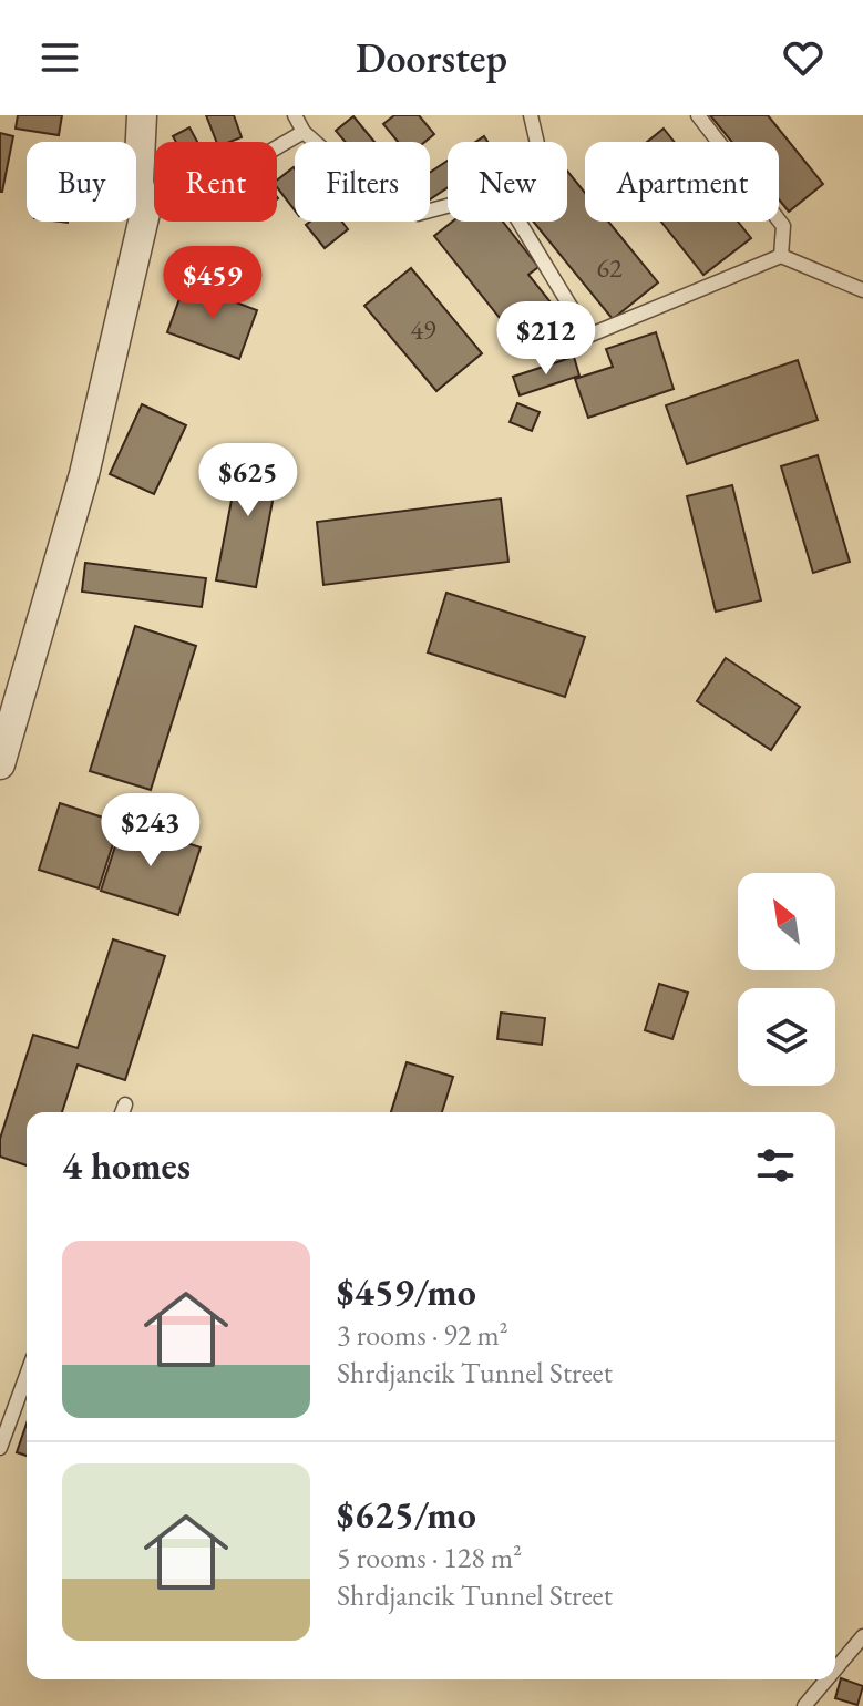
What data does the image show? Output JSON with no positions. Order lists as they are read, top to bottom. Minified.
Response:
{"house_numbers":["62","49"],"north":"top left","page":{"header":"Doorstep","chip":["Buy","Rent","Filters","New","Apartment"],"price":["$459","$212","$625","$243"],"heading":"4 homes","list":[{"name":"$459/mo","note":"3 rooms · 92 m² · Shrdjancik Tunnel Street"},{"name":"$625/mo","note":"5 rooms · 128 m² · Shrdjancik Tunnel Street"}]}}
